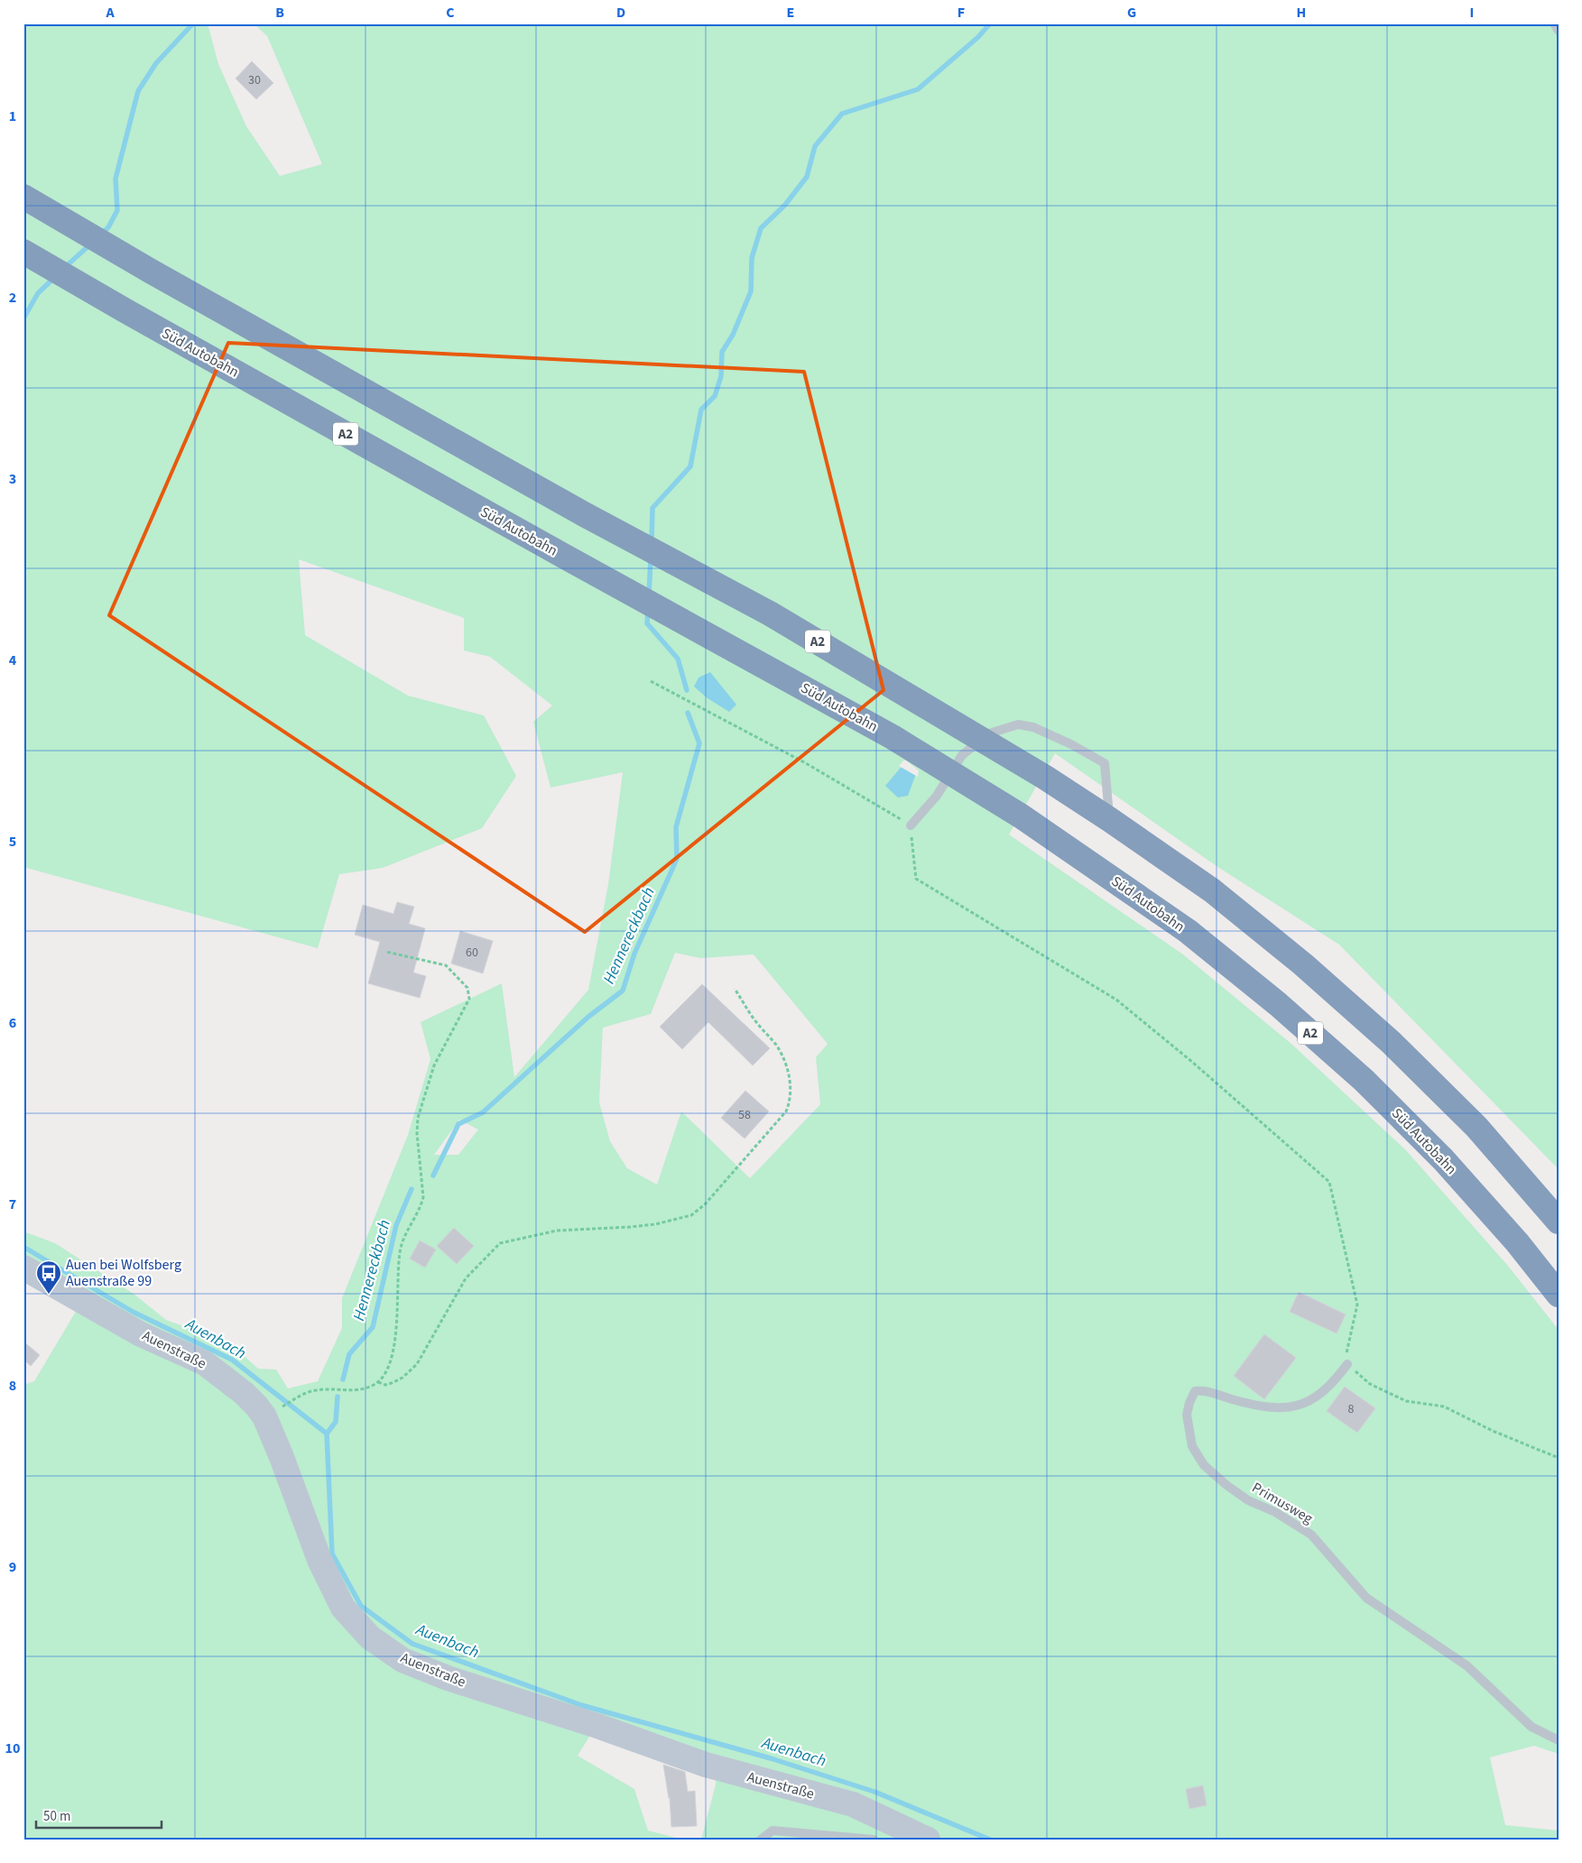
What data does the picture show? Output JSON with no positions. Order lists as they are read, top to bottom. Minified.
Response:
{"streets":{"highway":["Süd Autobahn","A2"],"street":["Auenstraße"],"lane":["Primusweg"]},"water":["Hennereckbach","Auenbach"],"places":{"bus stop":["Auen bei Wolfsberg Auenstraße 99"]},"house_numbers":["30","60","58","8"],"scale_bar":"50 m","grid":{"columns":["A","B","C","D","E","F","G","H","I"],"rows":["1","2","3","4","5","6","7","8","9","10"]}}
